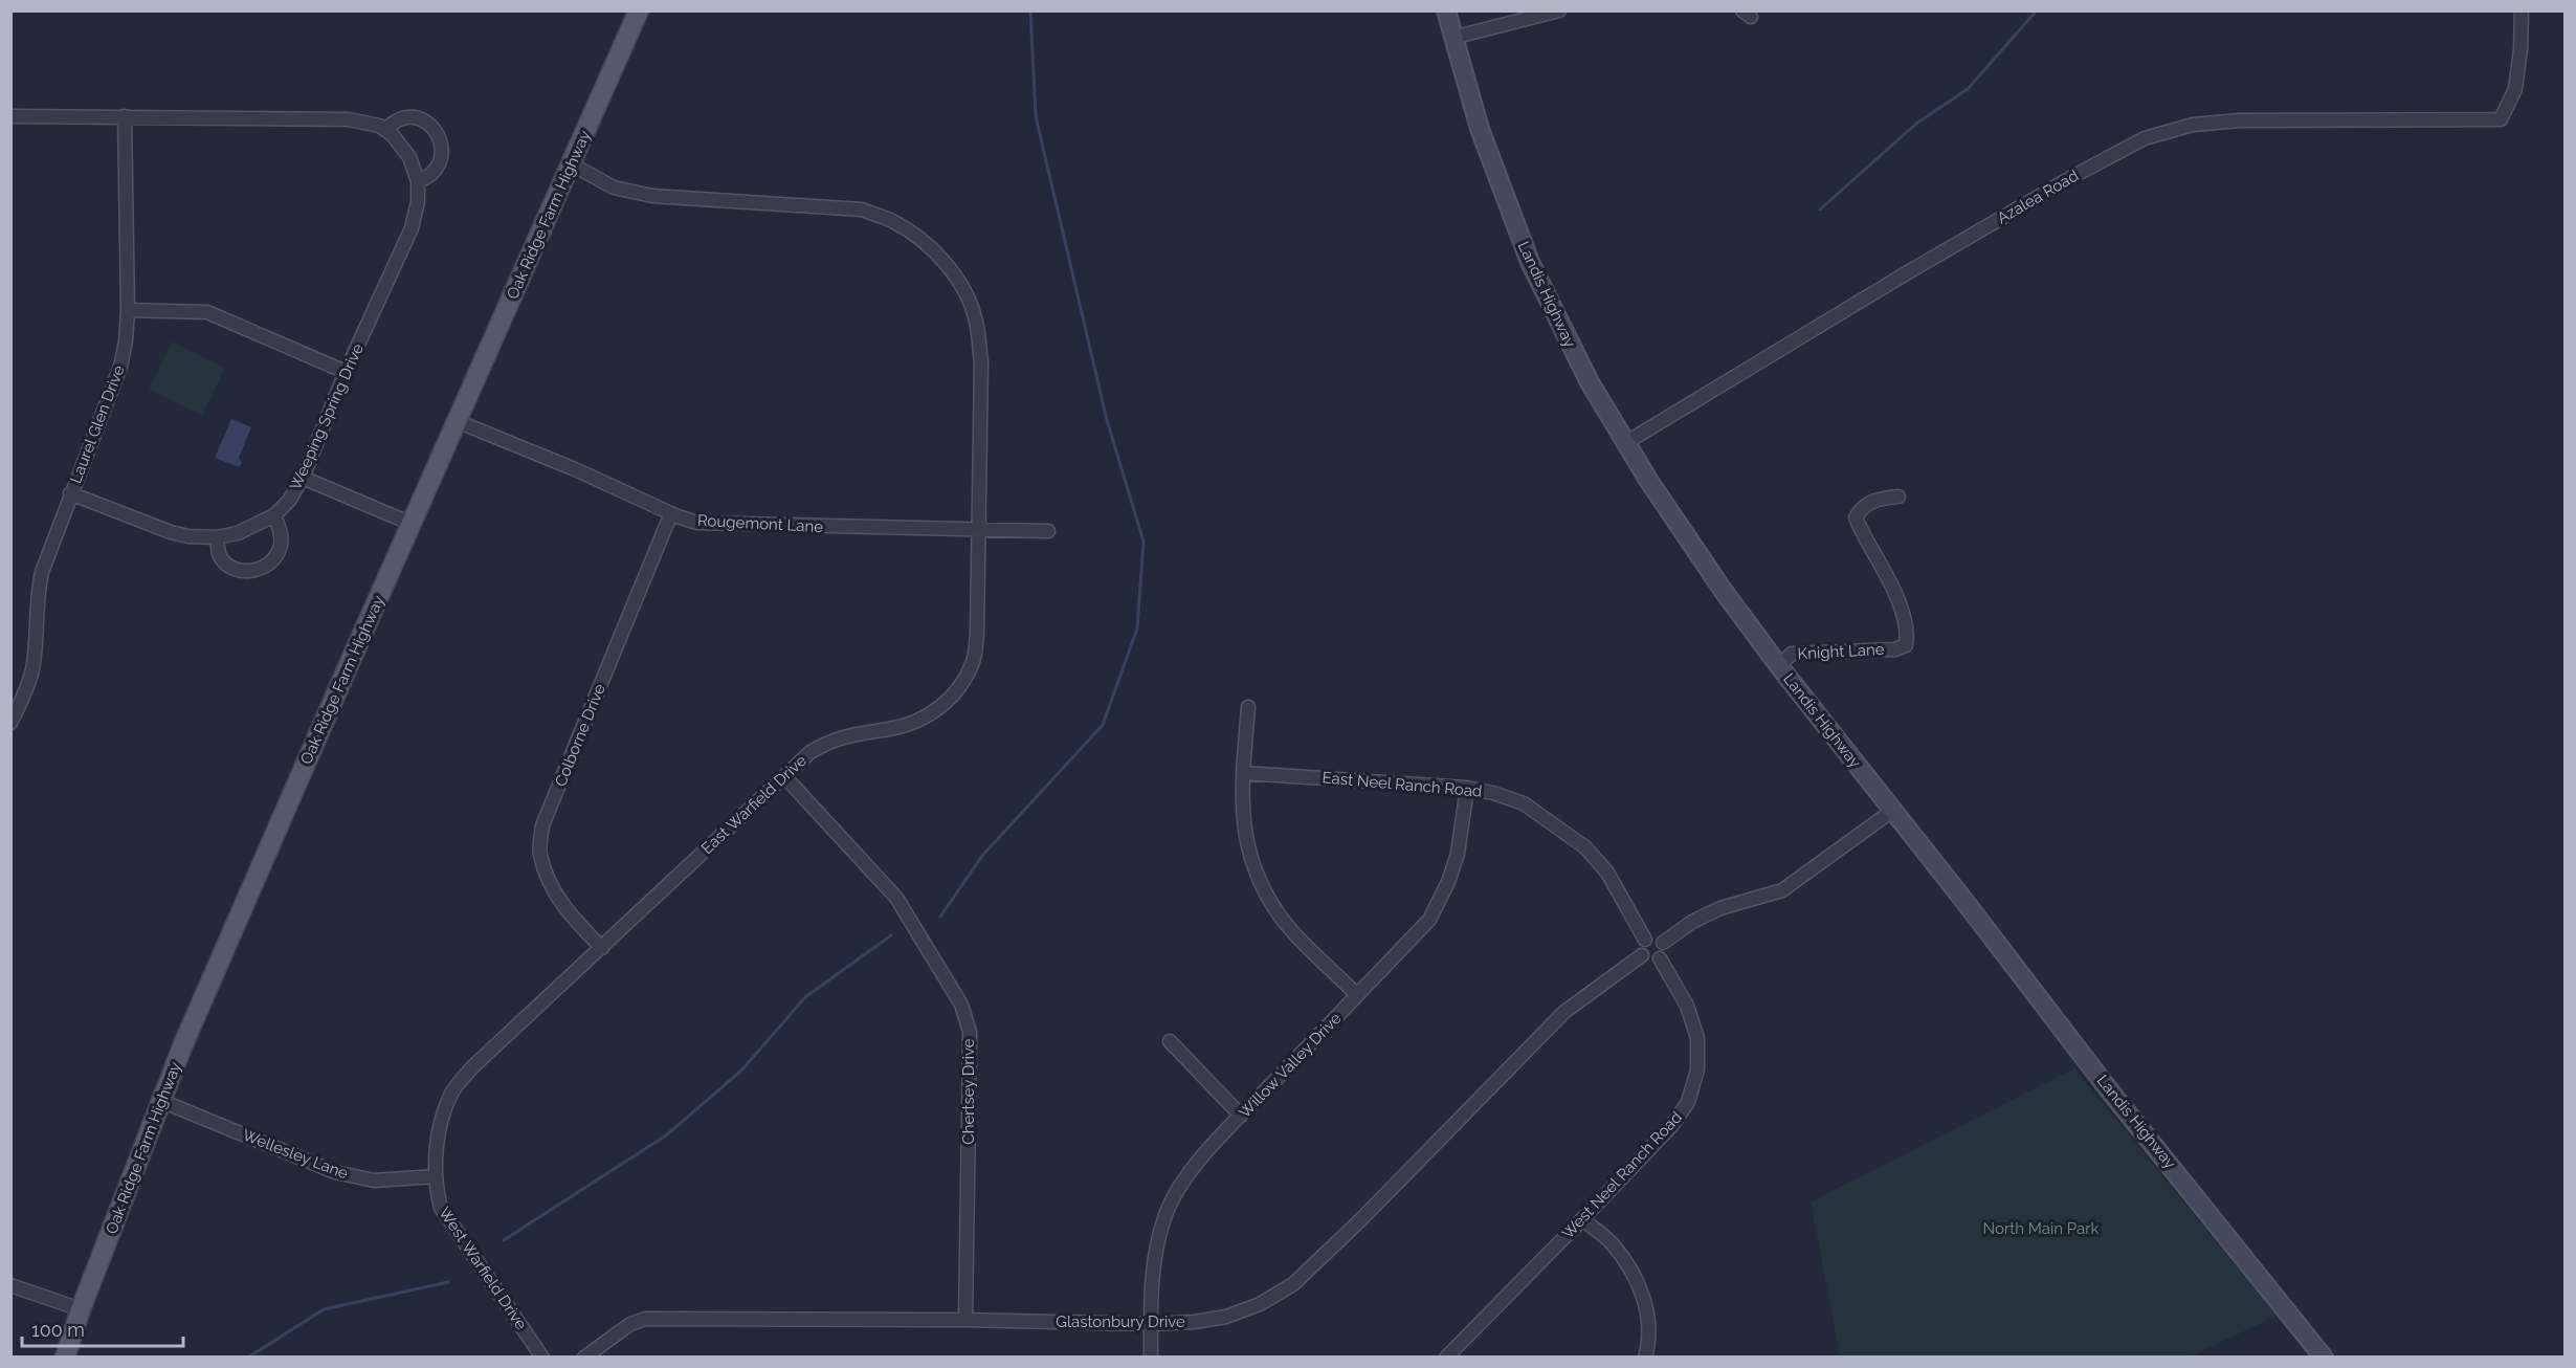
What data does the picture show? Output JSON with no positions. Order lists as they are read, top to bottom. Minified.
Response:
{"streets":{"main road":["Oak Ridge Farm Highway","Landis Highway"],"street":["Azalea Road","Weeping Spring Drive","Laurel Glen Drive","Rougemont Lane","Knight Lane","Colborne Drive","East Neel Ranch Road","East Warfield Drive","Willow Valley Drive","Chertsey Drive","Wellesley Lane","West Neel Ranch Road","West Warfield Drive","Glastonbury Drive"]},"crossings":[["Azalea Road","Landis Highway"],["Oak Ridge Farm Highway","Rougemont Lane"],["Oak Ridge Farm Highway","East Warfield Drive"],["Oak Ridge Farm Highway","Wellesley Lane"],["Landis Highway","Knight Lane"],["Weeping Spring Drive","Laurel Glen Drive"],["Rougemont Lane","Colborne Drive"],["Rougemont Lane","East Warfield Drive"],["Colborne Drive","East Warfield Drive"],["East Neel Ranch Road","Willow Valley Drive"],["East Neel Ranch Road","West Neel Ranch Road"],["East Neel Ranch Road","Glastonbury Drive"],["East Warfield Drive","Chertsey Drive"],["East Warfield Drive","Wellesley Lane"],["East Warfield Drive","West Warfield Drive"],["Willow Valley Drive","Glastonbury Drive"],["Chertsey Drive","Glastonbury Drive"],["Wellesley Lane","West Warfield Drive"],["West Neel Ranch Road","Glastonbury Drive"]],"parks":["North Main Park"],"scale_bar":"100 m"}
